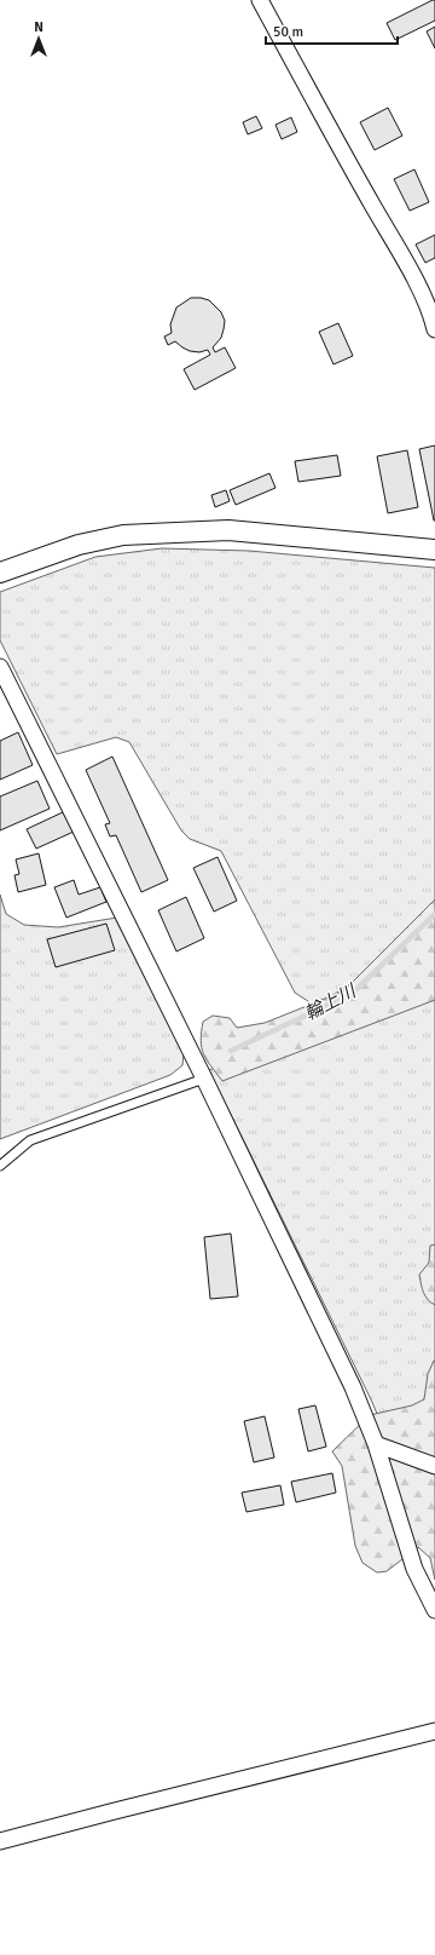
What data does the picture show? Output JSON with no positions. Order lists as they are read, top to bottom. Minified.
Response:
{"water":["輪上川"],"scale_bar":"50 m","north":"top"}
